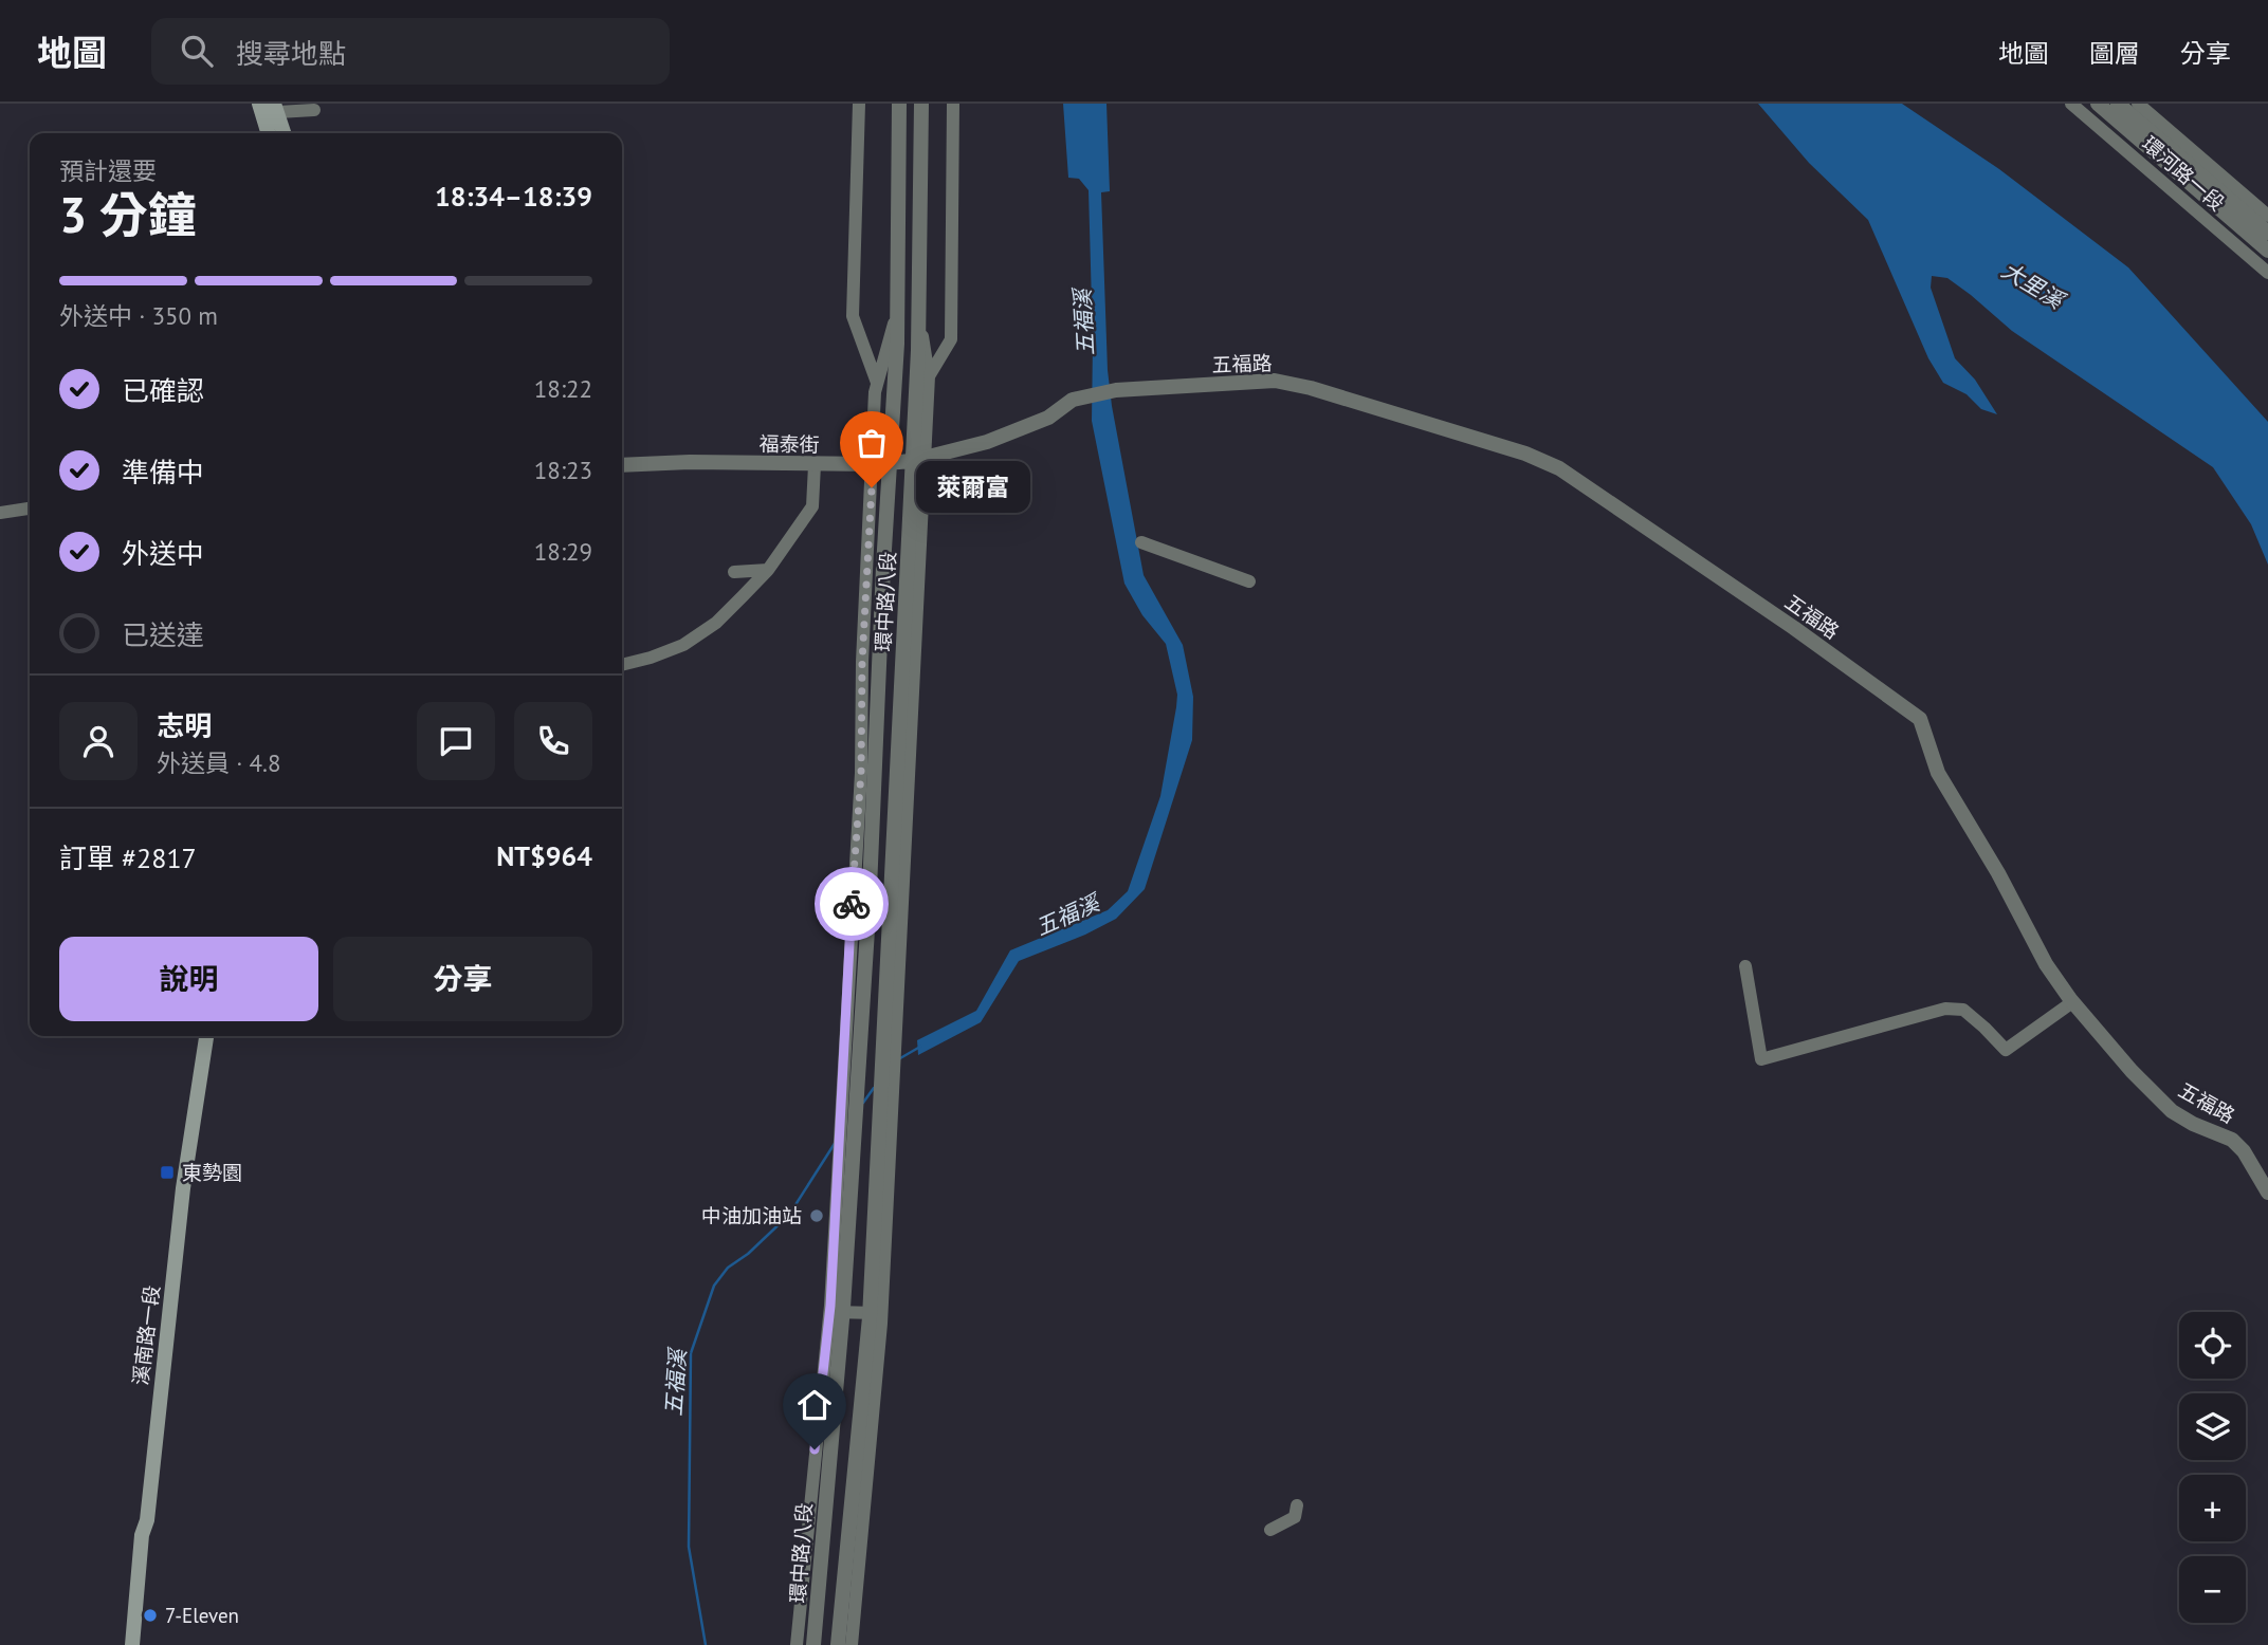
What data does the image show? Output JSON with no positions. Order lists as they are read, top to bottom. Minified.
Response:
{"streets":{"main road":["溪南路一段"],"street":["環河路一段","五福路","福泰街","環中路八段"]},"crossings":[["五福路","福泰街"],["福泰街","環中路八段"]],"water":["大里溪","五福溪"],"places":{"other":["萊爾富","中油加油站","7-Eleven"],"transit":["東勢園"]},"page":{"header":"地圖","search":"搜尋地點","nav":["地圖","圖層","分享"],"heading":["3 分鐘","預計還要","18:34–18:39"],"panel":["志明","外送員 · 4.8","訂單 #2817","NT$964"],"bar":"外送中 · 350 m","list":[["已確認","18:22"],["準備中","18:23"],["外送中","18:29"],"已送達"],"bubble":"萊爾富","buttons":["說明","分享"],"map_buttons":["+","−"]}}
